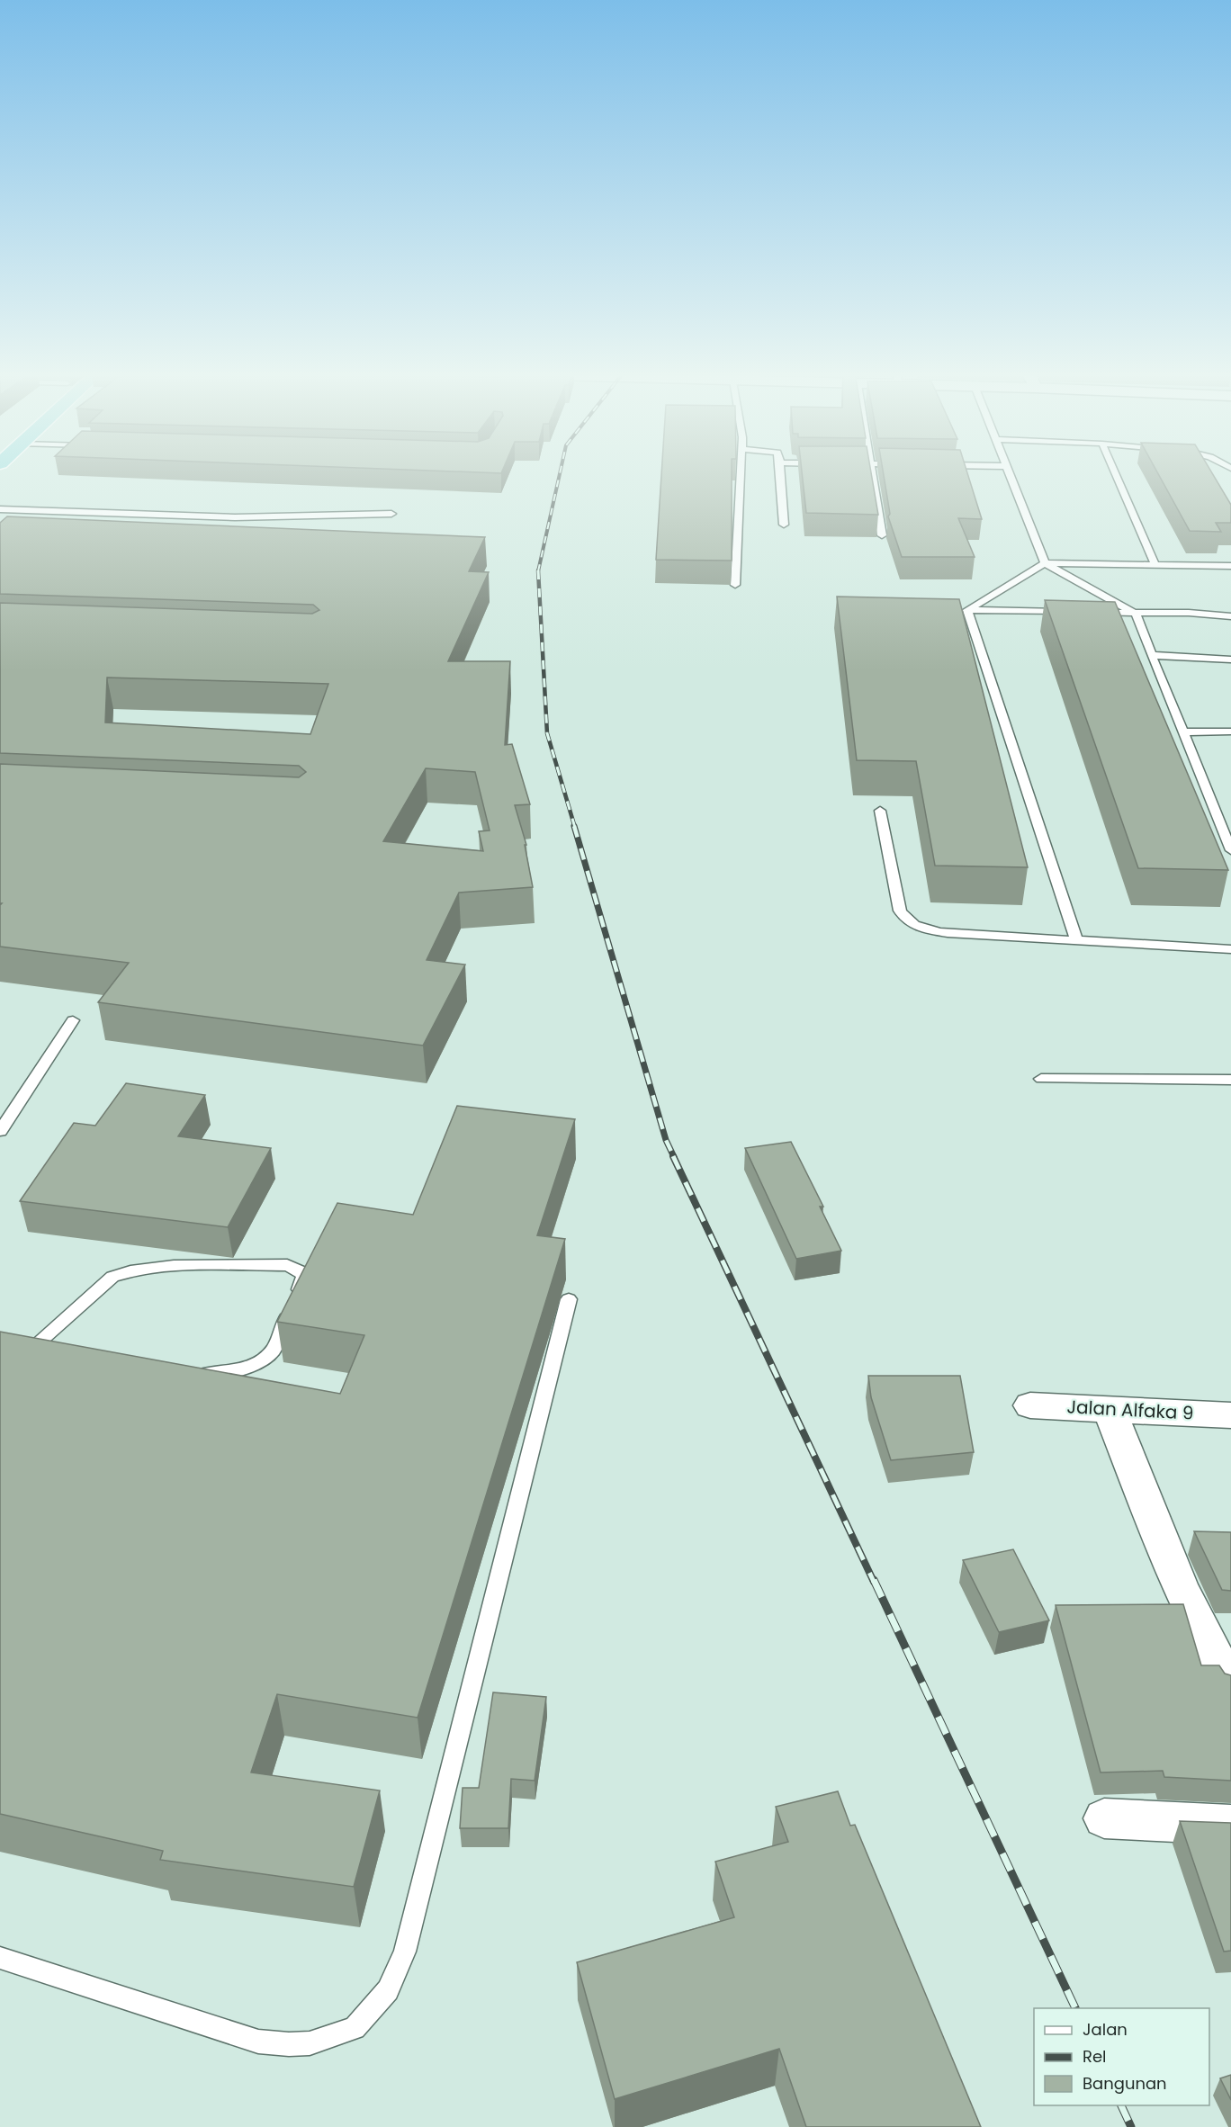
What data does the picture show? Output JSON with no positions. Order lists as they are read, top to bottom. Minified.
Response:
{"streets":{"street":["Jalan Alfaka 9"]},"legend":["Jalan","Rel","Bangunan"]}
